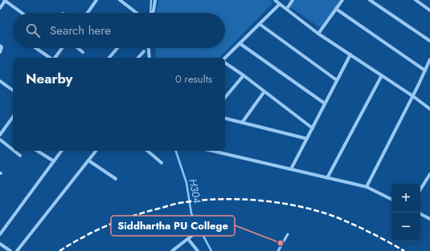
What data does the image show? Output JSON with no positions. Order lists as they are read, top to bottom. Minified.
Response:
{"water":["H304"],"places":["Siddhartha PU College"],"page":{"search":"Search here","heading":["Nearby","0 results"],"map_buttons":["+","−"]}}
